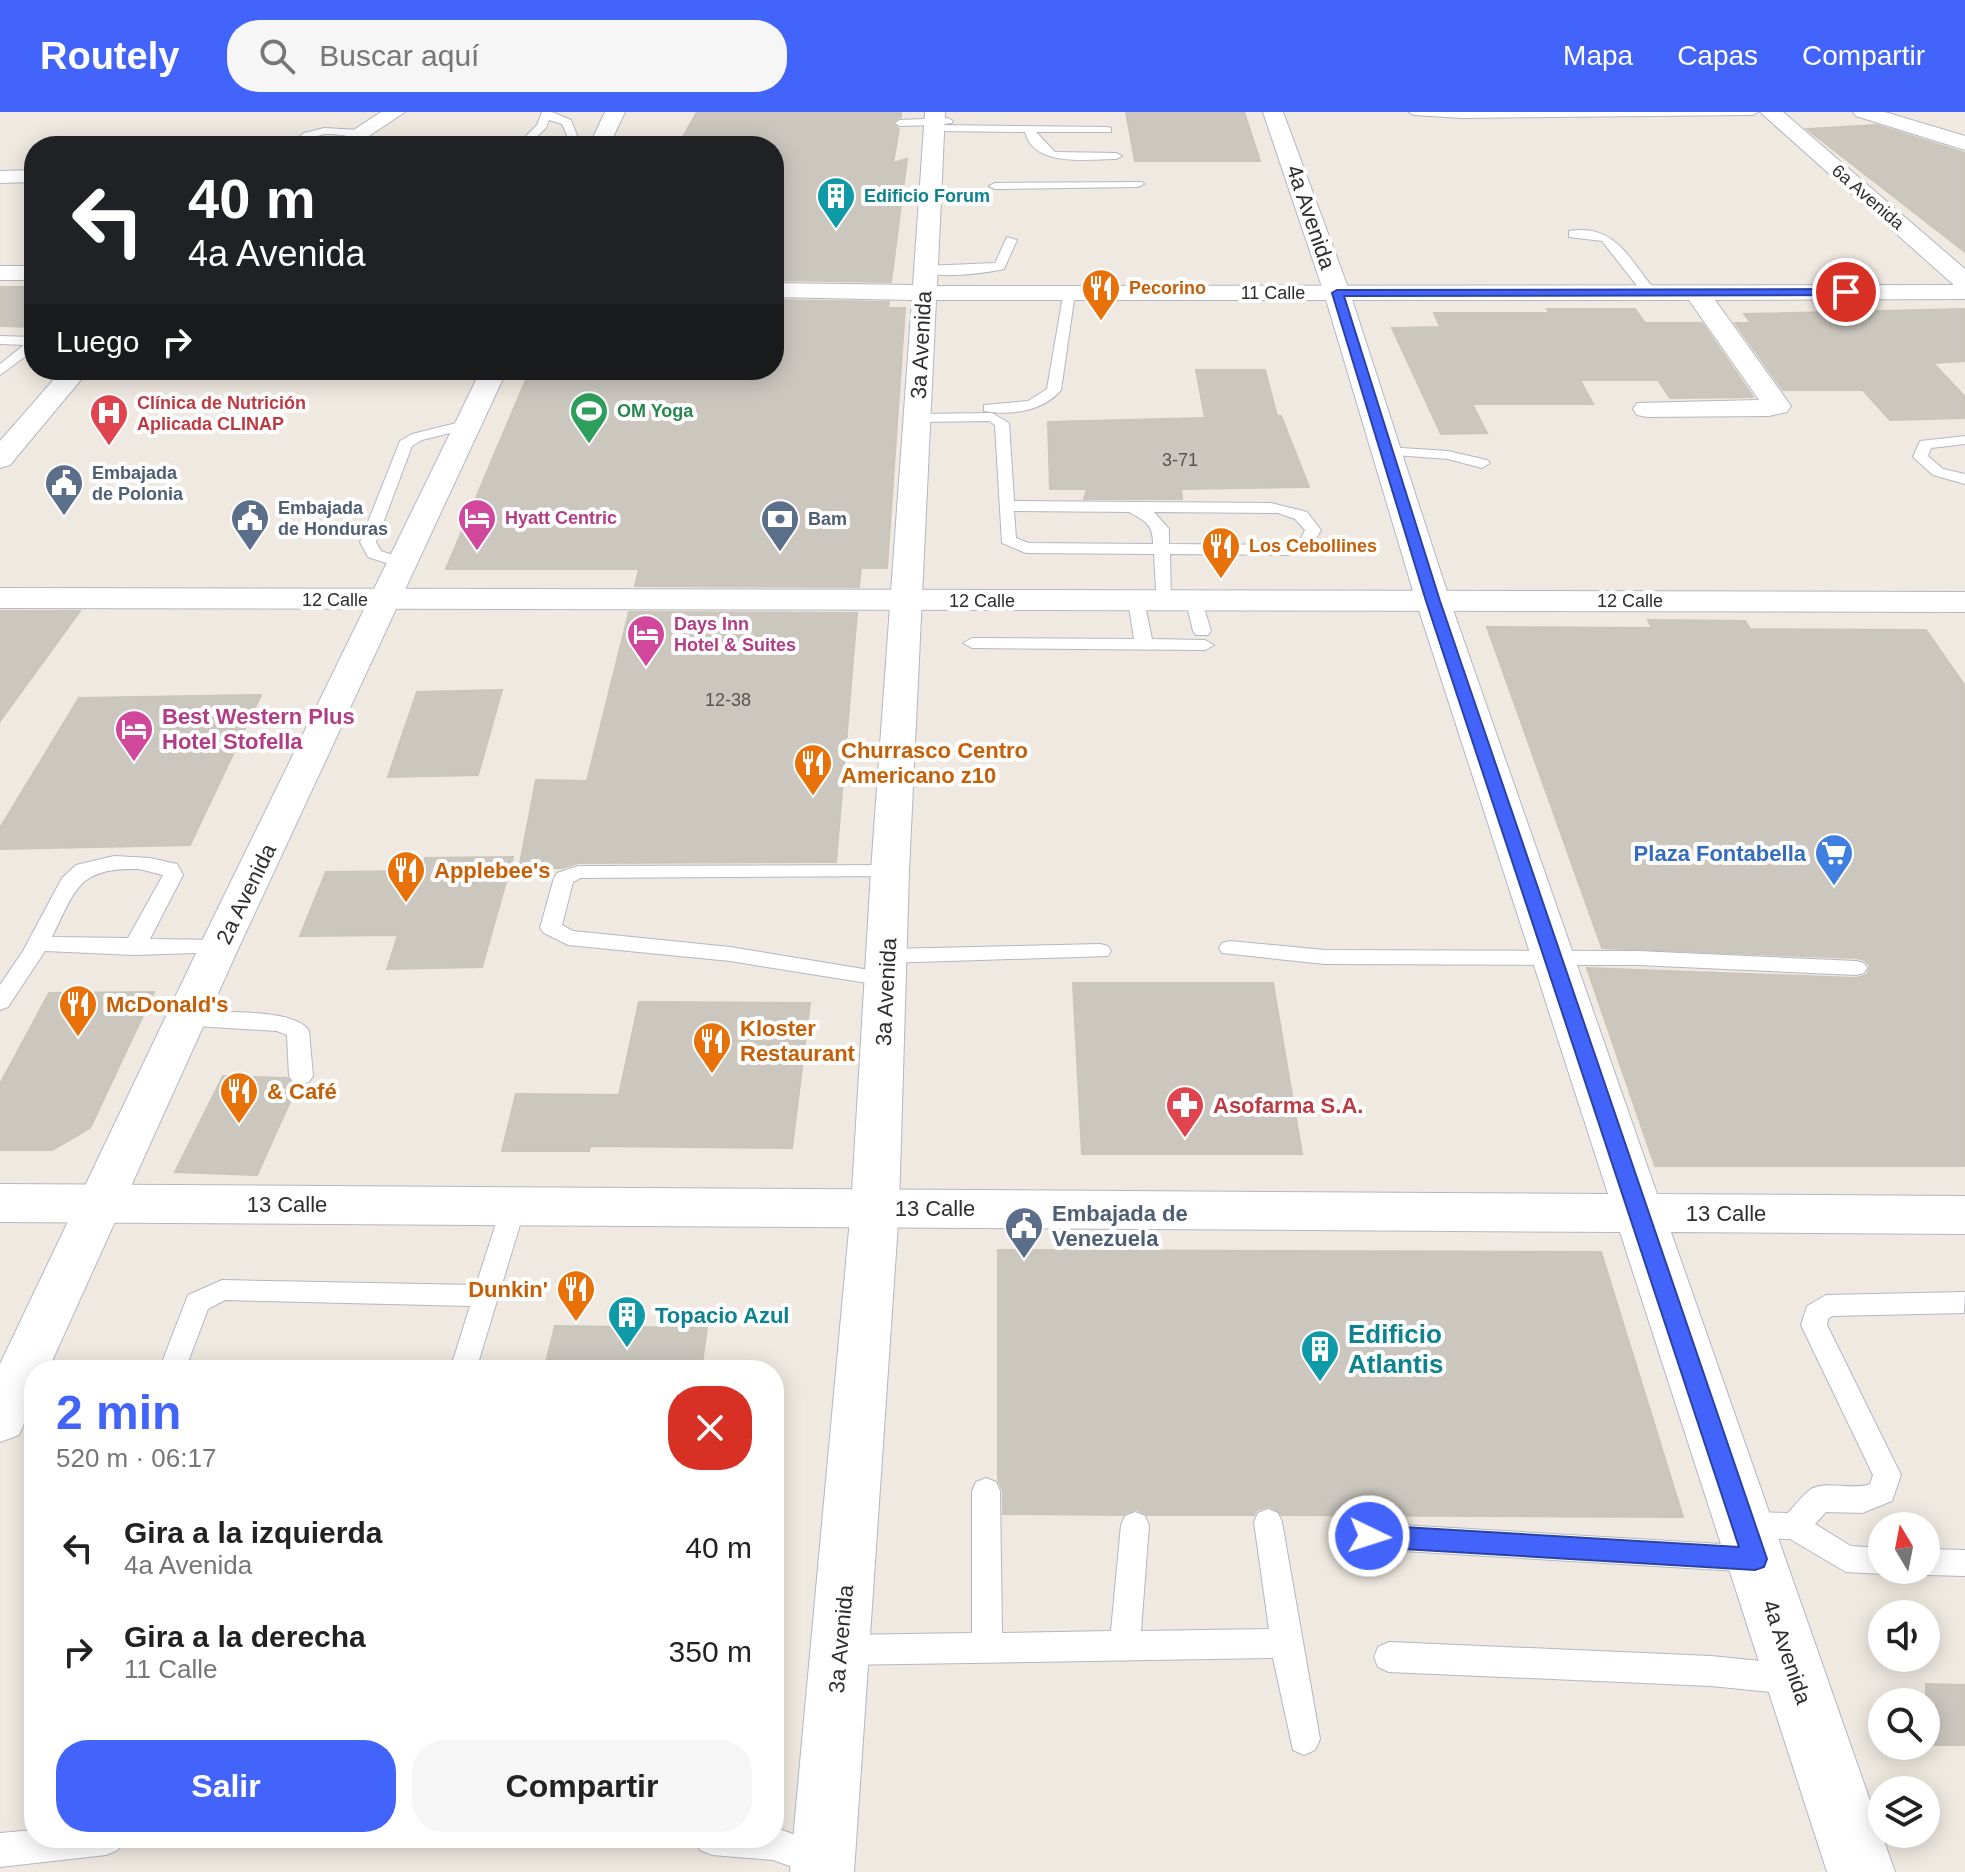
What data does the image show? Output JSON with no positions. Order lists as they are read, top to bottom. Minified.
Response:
{"streets":{"street":["6a Avenida","4a Avenida","11 Calle","3a Avenida","12 Calle","2a Avenida","13 Calle"]},"crossings":[["4a Avenida","11 Calle"],["4a Avenida","12 Calle"],["4a Avenida","13 Calle"],["11 Calle","3a Avenida"],["3a Avenida","12 Calle"],["3a Avenida","13 Calle"],["12 Calle","2a Avenida"],["2a Avenida","13 Calle"]],"places":{"building":["Edificio Forum","Topacio Azul","Edificio Atlantis"],"restaurant":["Pecorino","Los Cebollines","Churrasco Centro Americano z10","Applebee's","McDonald's","Kloster Restaurant","& Café","Dunkin'"],"sports":["OM Yoga"],"hospital":["Clínica de Nutrición Aplicada CLINAP"],"public building":["Embajada de Polonia","Embajada de Honduras","Embajada de Venezuela"],"hotel":["Hyatt Centric","Days Inn Hotel & Suites","Best Western Plus Hotel Stofella"],"bank":["Bam"],"supermarket":["Plaza Fontabella"],"pharmacy":["Asofarma S.A."]},"house_numbers":["3-71","12-38"],"north":"top","page":{"header":"Routely","search":"Buscar aquí","nav":["Mapa","Capas","Compartir"],"turn":["40 m","4a Avenida"],"then":"Luego","heading":["2 min","520 m · 06:17"],"list":[{"name":"Gira a la izquierda","note":"4a Avenida","value":"40 m"},{"name":"Gira a la derecha","note":"11 Calle","value":"350 m"}],"buttons":["Salir","Compartir"]}}
